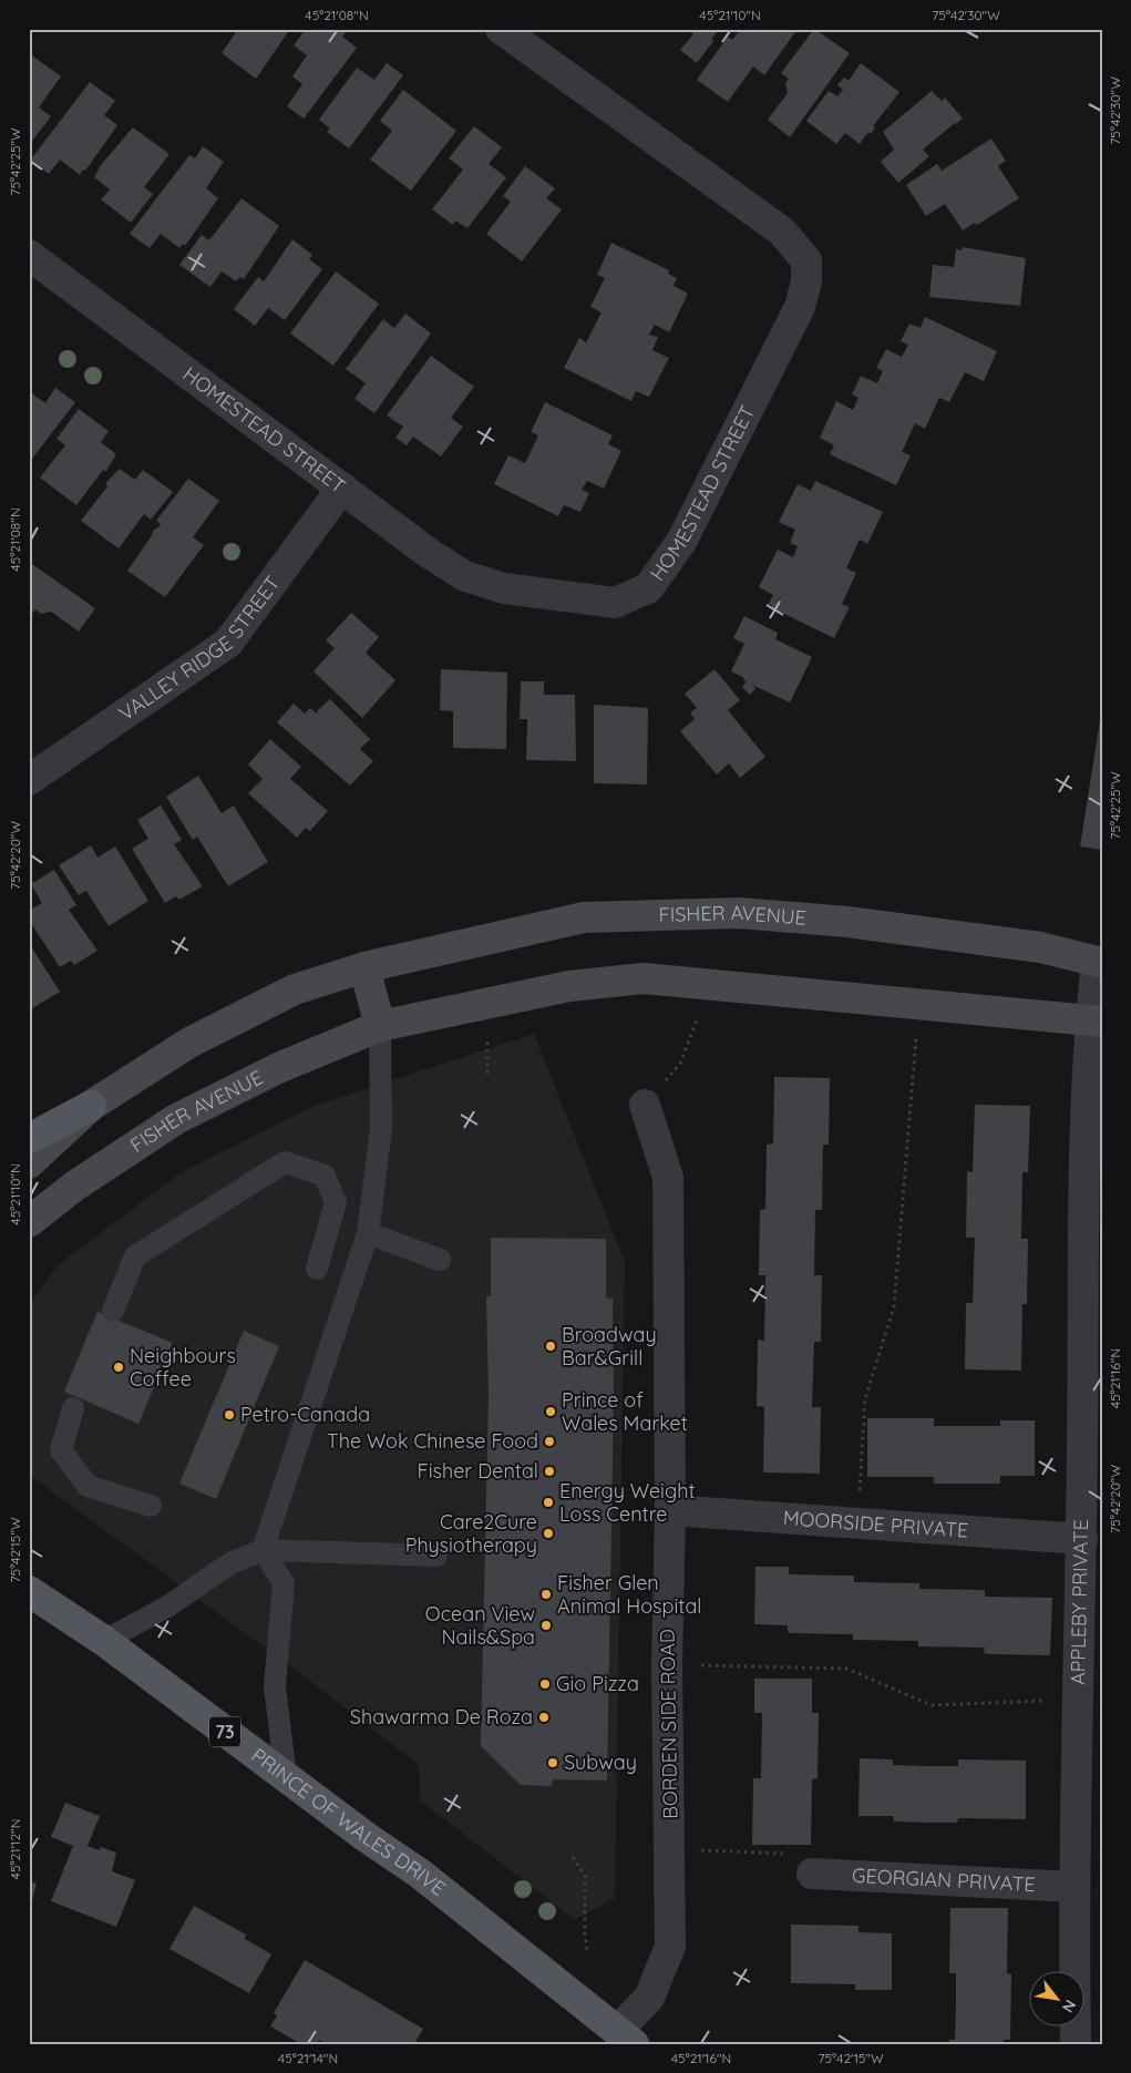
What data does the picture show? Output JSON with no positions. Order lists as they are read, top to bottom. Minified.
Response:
{"streets":{"main road":["FISHER AVENUE","73","PRINCE OF WALES DRIVE"],"street":["HOMESTEAD STREET","VALLEY RIDGE STREET","MOORSIDE PRIVATE","APPLEBY PRIVATE","BORDEN SIDE ROAD","GEORGIAN PRIVATE"]},"crossings":[["HOMESTEAD STREET","VALLEY RIDGE STREET"],["FISHER AVENUE","APPLEBY PRIVATE"],["MOORSIDE PRIVATE","APPLEBY PRIVATE"],["MOORSIDE PRIVATE","BORDEN SIDE ROAD"],["APPLEBY PRIVATE","GEORGIAN PRIVATE"],["BORDEN SIDE ROAD","PRINCE OF WALES DRIVE"]],"places":["Broadway Bar&Grill","Neighbours Coffee","Prince of Wales Market","Petro-Canada","The Wok Chinese Food","Fisher Dental","Energy Weight Loss Centre","Care2Cure Physiotherapy","Fisher Glen Animal Hospital","Ocean View Nails&Spa","Gio Pizza","Shawarma De Roza","Subway"],"north":"bottom right","coordinates":["45°21'08\"N","45°21'10\"N","75°42'30\"W","75°42'25\"W","75°42'20\"W","45°21'16\"N","75°42'15\"W","45°21'12\"N","45°21'14\"N"]}
